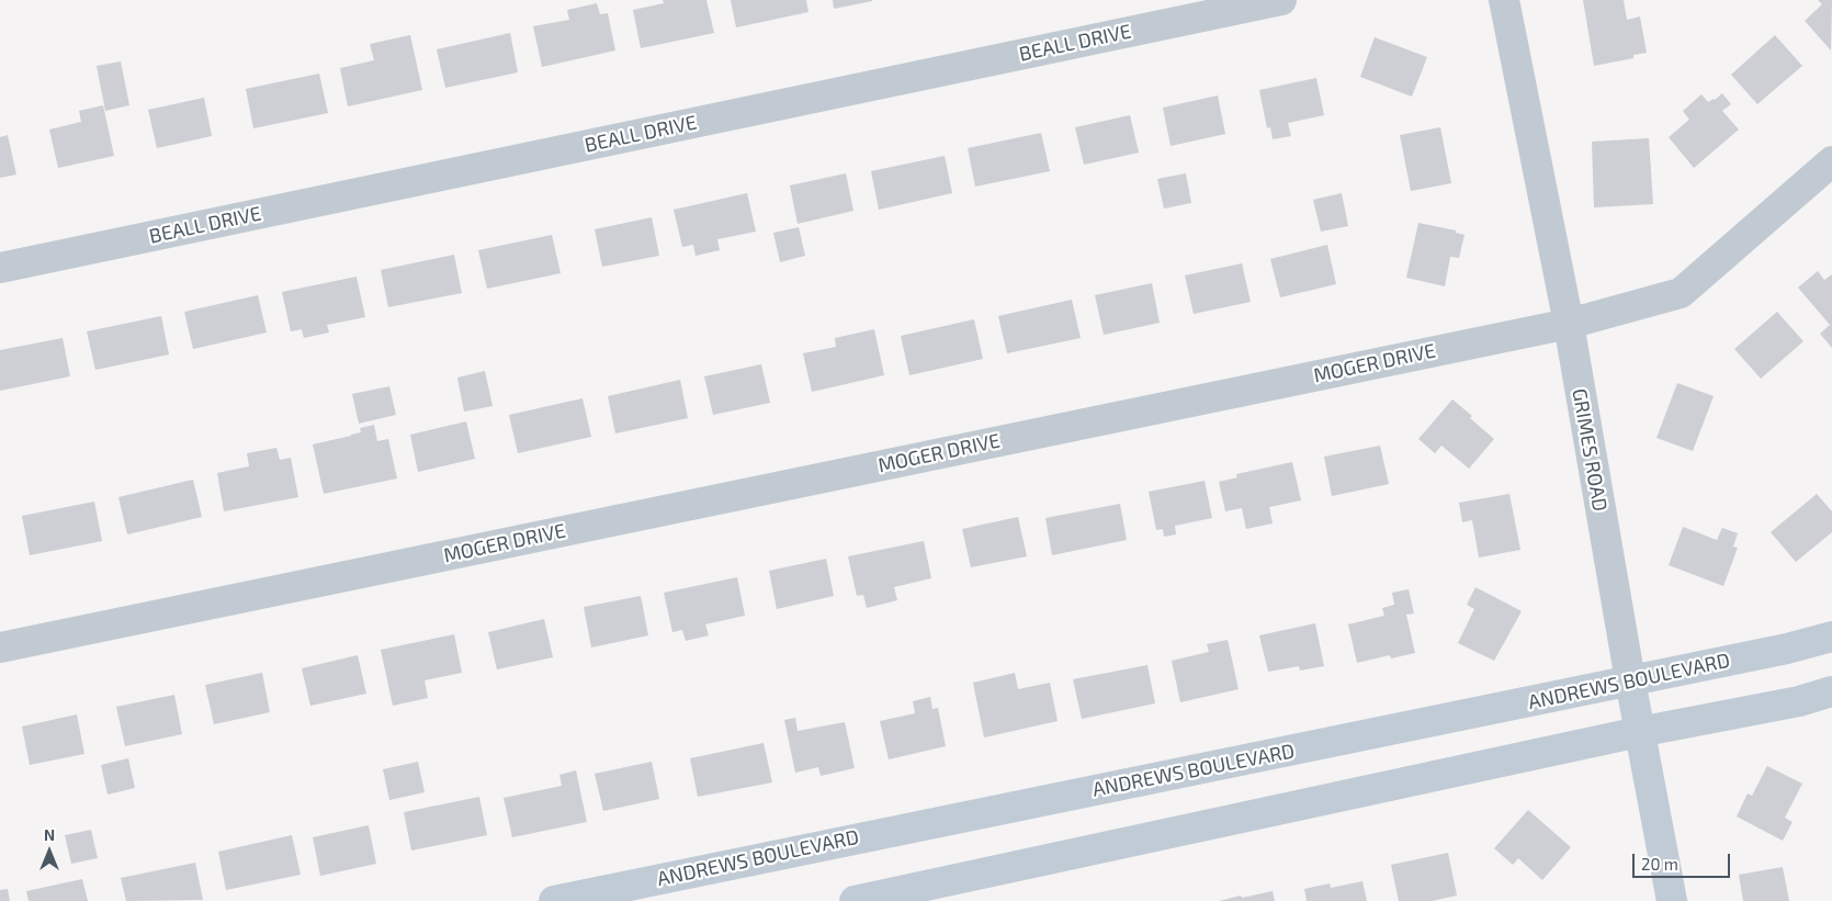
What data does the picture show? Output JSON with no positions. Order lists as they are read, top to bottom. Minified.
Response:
{"streets":{"street":["BEALL DRIVE","MOGER DRIVE","GRIMES ROAD","ANDREWS BOULEVARD"]},"crossings":[["MOGER DRIVE","GRIMES ROAD"],["GRIMES ROAD","ANDREWS BOULEVARD"]],"scale_bar":"20 m","north":"top"}
